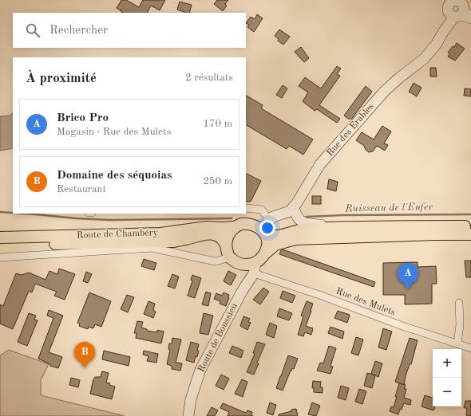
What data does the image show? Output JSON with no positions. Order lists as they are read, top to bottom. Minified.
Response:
{"streets":{"main road":["Route de Chambéry"],"street":["Rue des Érables","Rue des Mulets","Route de Boussieu"]},"crossings":[["Rue des Érables","Route de Chambéry"],["Rue des Érables","Rue des Mulets"],["Rue des Érables","Route de Boussieu"],["Route de Chambéry","Rue des Mulets"],["Route de Chambéry","Route de Boussieu"],["Rue des Mulets","Route de Boussieu"]],"water":["Ruisseau de l'Enfer"],"page":{"search":"Rechercher","heading":["À proximité","2 résultats"],"list":[{"mark":"A","name":"Brico Pro","note":"Magasin · Rue des Mulets","value":"170 m"},{"mark":"B","name":"Domaine des séquoias","note":"Restaurant","value":"250 m"}],"pins":["A","B"],"map_buttons":["+","−"]}}
